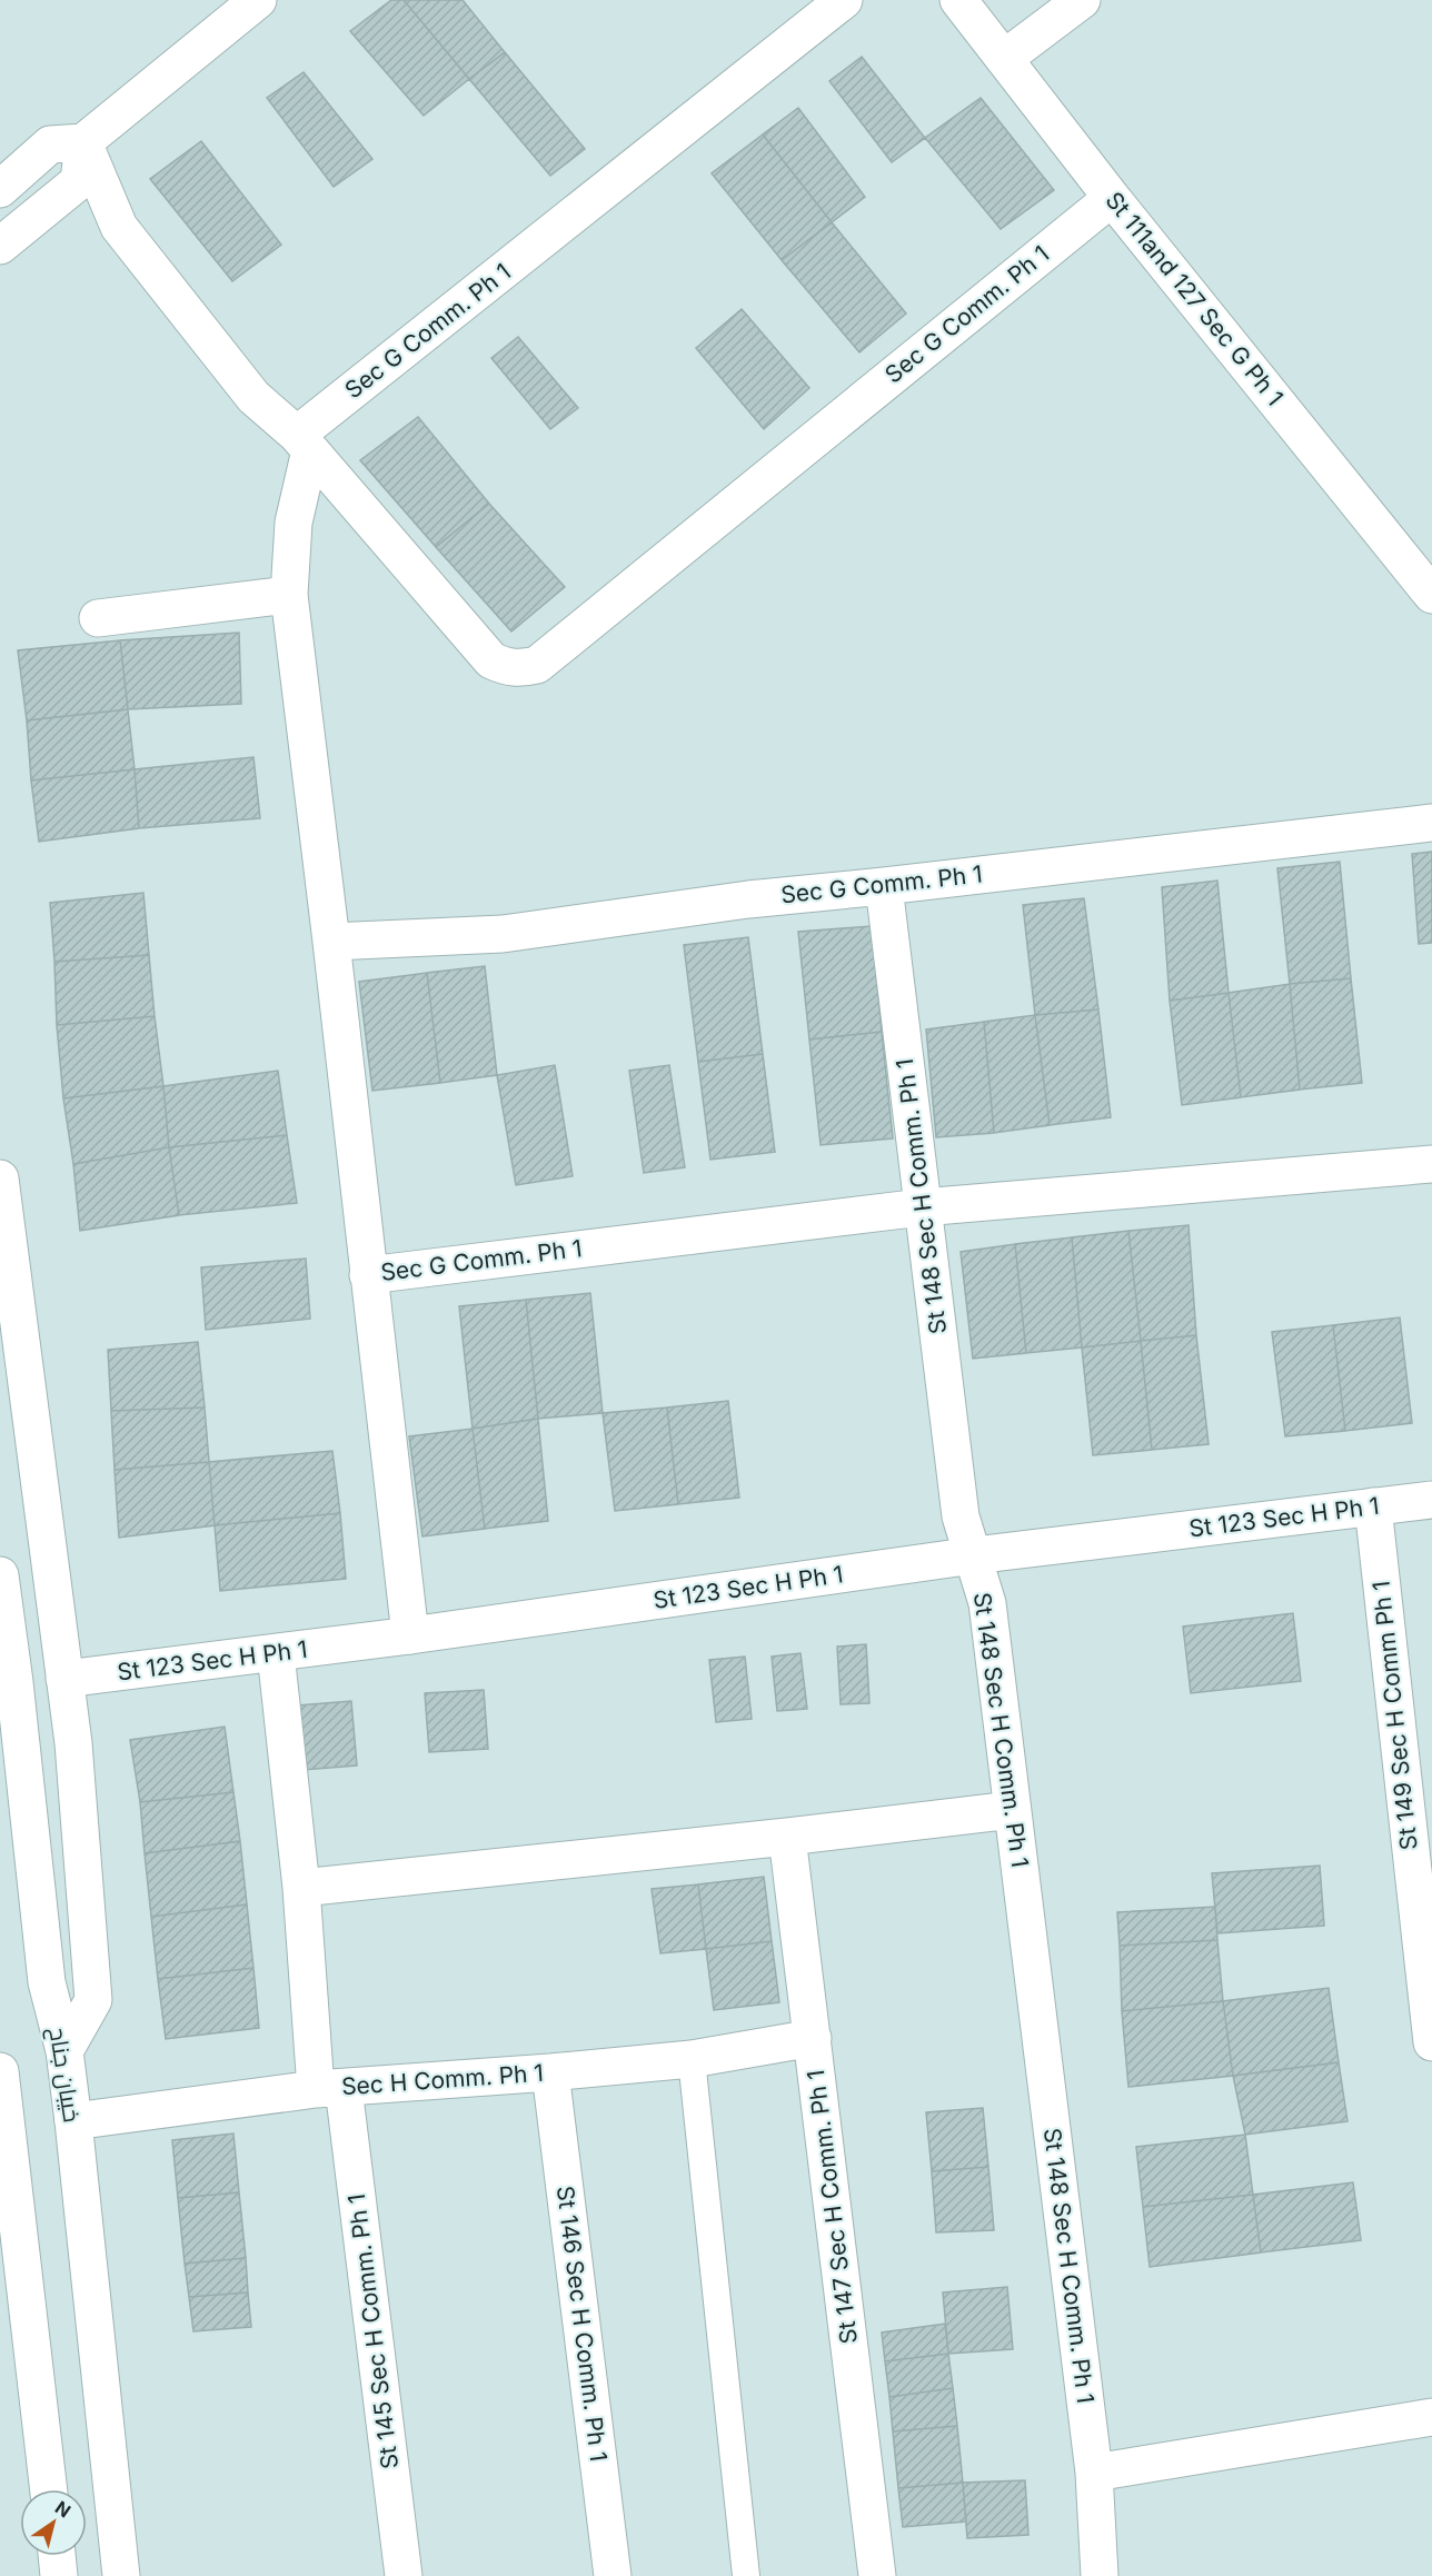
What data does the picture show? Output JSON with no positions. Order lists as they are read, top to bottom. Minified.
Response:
{"streets":{"street":["St 111and 127 Sec G Ph 1","Sec G Comm. Ph 1","St 148 Sec H Comm. Ph 1","St 123 Sec H Ph 1","St 149 Sec H Comm Ph 1","خیبان جناح","Sec H Comm. Ph 1","St 147 Sec H Comm. Ph 1","St 146 Sec H Comm. Ph 1","St 145 Sec H Comm. Ph 1"]},"crossings":[["St 111and 127 Sec G Ph 1","Sec G Comm. Ph 1"],["Sec G Comm. Ph 1","St 148 Sec H Comm. Ph 1"],["Sec G Comm. Ph 1","St 123 Sec H Ph 1"],["St 148 Sec H Comm. Ph 1","St 123 Sec H Ph 1"],["St 123 Sec H Ph 1","St 149 Sec H Comm Ph 1"],["St 123 Sec H Ph 1","St 145 Sec H Comm. Ph 1"],["خیبان جناح","Sec H Comm. Ph 1"],["Sec H Comm. Ph 1","St 147 Sec H Comm. Ph 1"],["Sec H Comm. Ph 1","St 146 Sec H Comm. Ph 1"],["Sec H Comm. Ph 1","St 145 Sec H Comm. Ph 1"]],"north":"top right"}
